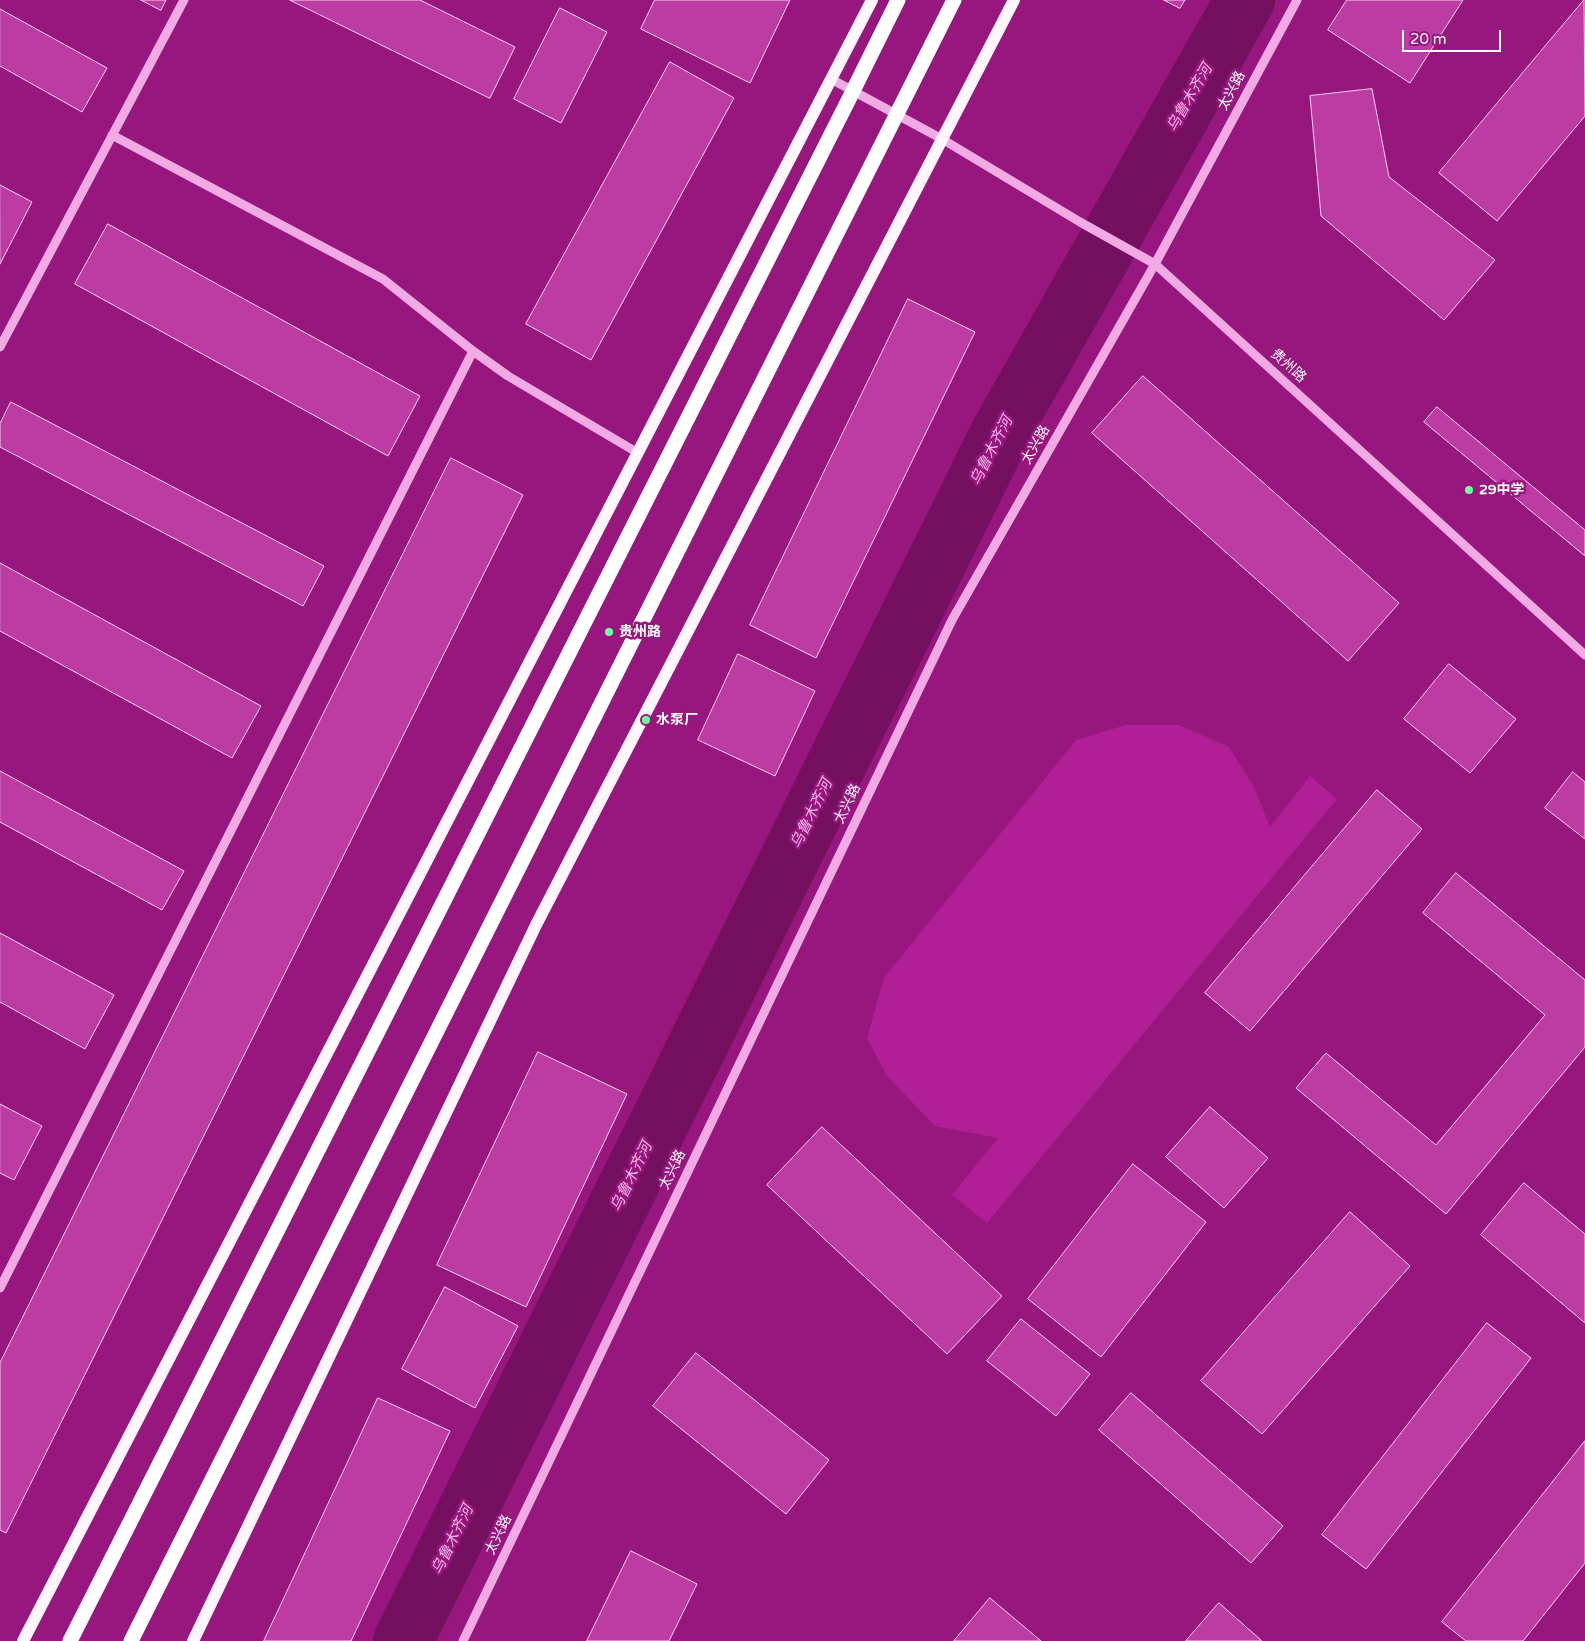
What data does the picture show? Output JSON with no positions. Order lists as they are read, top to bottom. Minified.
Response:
{"streets":{"street":["太兴路","贵州路"]},"crossings":[["太兴路","贵州路"]],"water":["乌鲁木齐河"],"places":["29中学","贵州路","水泵厂"],"scale_bar":"20 m"}
